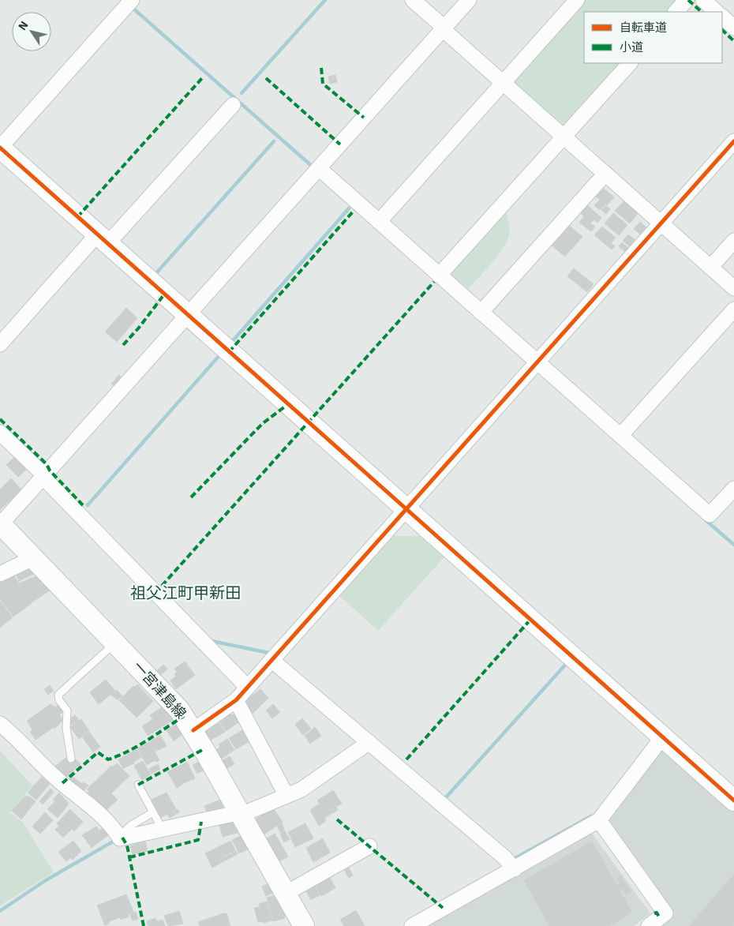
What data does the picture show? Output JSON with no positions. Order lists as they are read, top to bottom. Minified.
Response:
{"streets":{"street":["一宮津島線"]},"districts":["祖父江町甲新田"],"legend":["自転車道","小道"],"north":"top left"}
